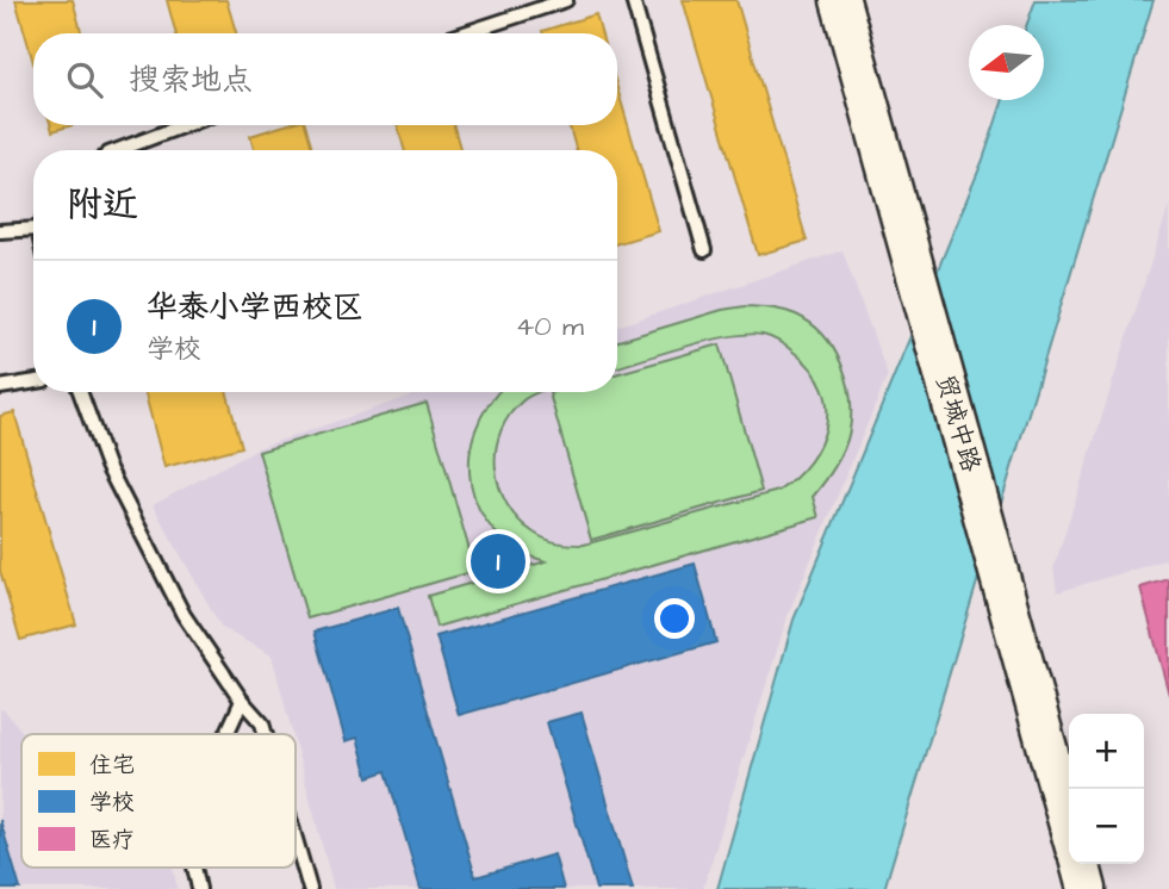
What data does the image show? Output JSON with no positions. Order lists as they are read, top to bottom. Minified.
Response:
{"streets":{"main road":["贸城中路"]},"legend":["住宅","学校","医疗"],"north":"left","page":{"search":"搜索地点","heading":"附近","list":[{"mark":"1","name":"华泰小学西校区","note":"学校","value":"40 m"}],"pins":"1","map_buttons":["+","−"]}}
